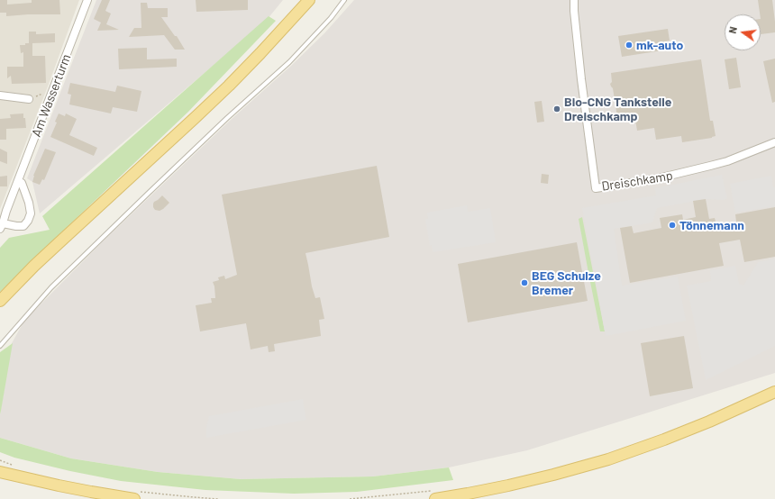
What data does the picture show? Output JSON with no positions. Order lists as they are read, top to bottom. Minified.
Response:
{"streets":{"street":["Am Wasserturm","Dreischkamp"]},"places":["mk-auto","Bio-CNG Tankstelle Dreischkamp","Tönnemann","BEG Schulze Bremer"],"north":"left"}
